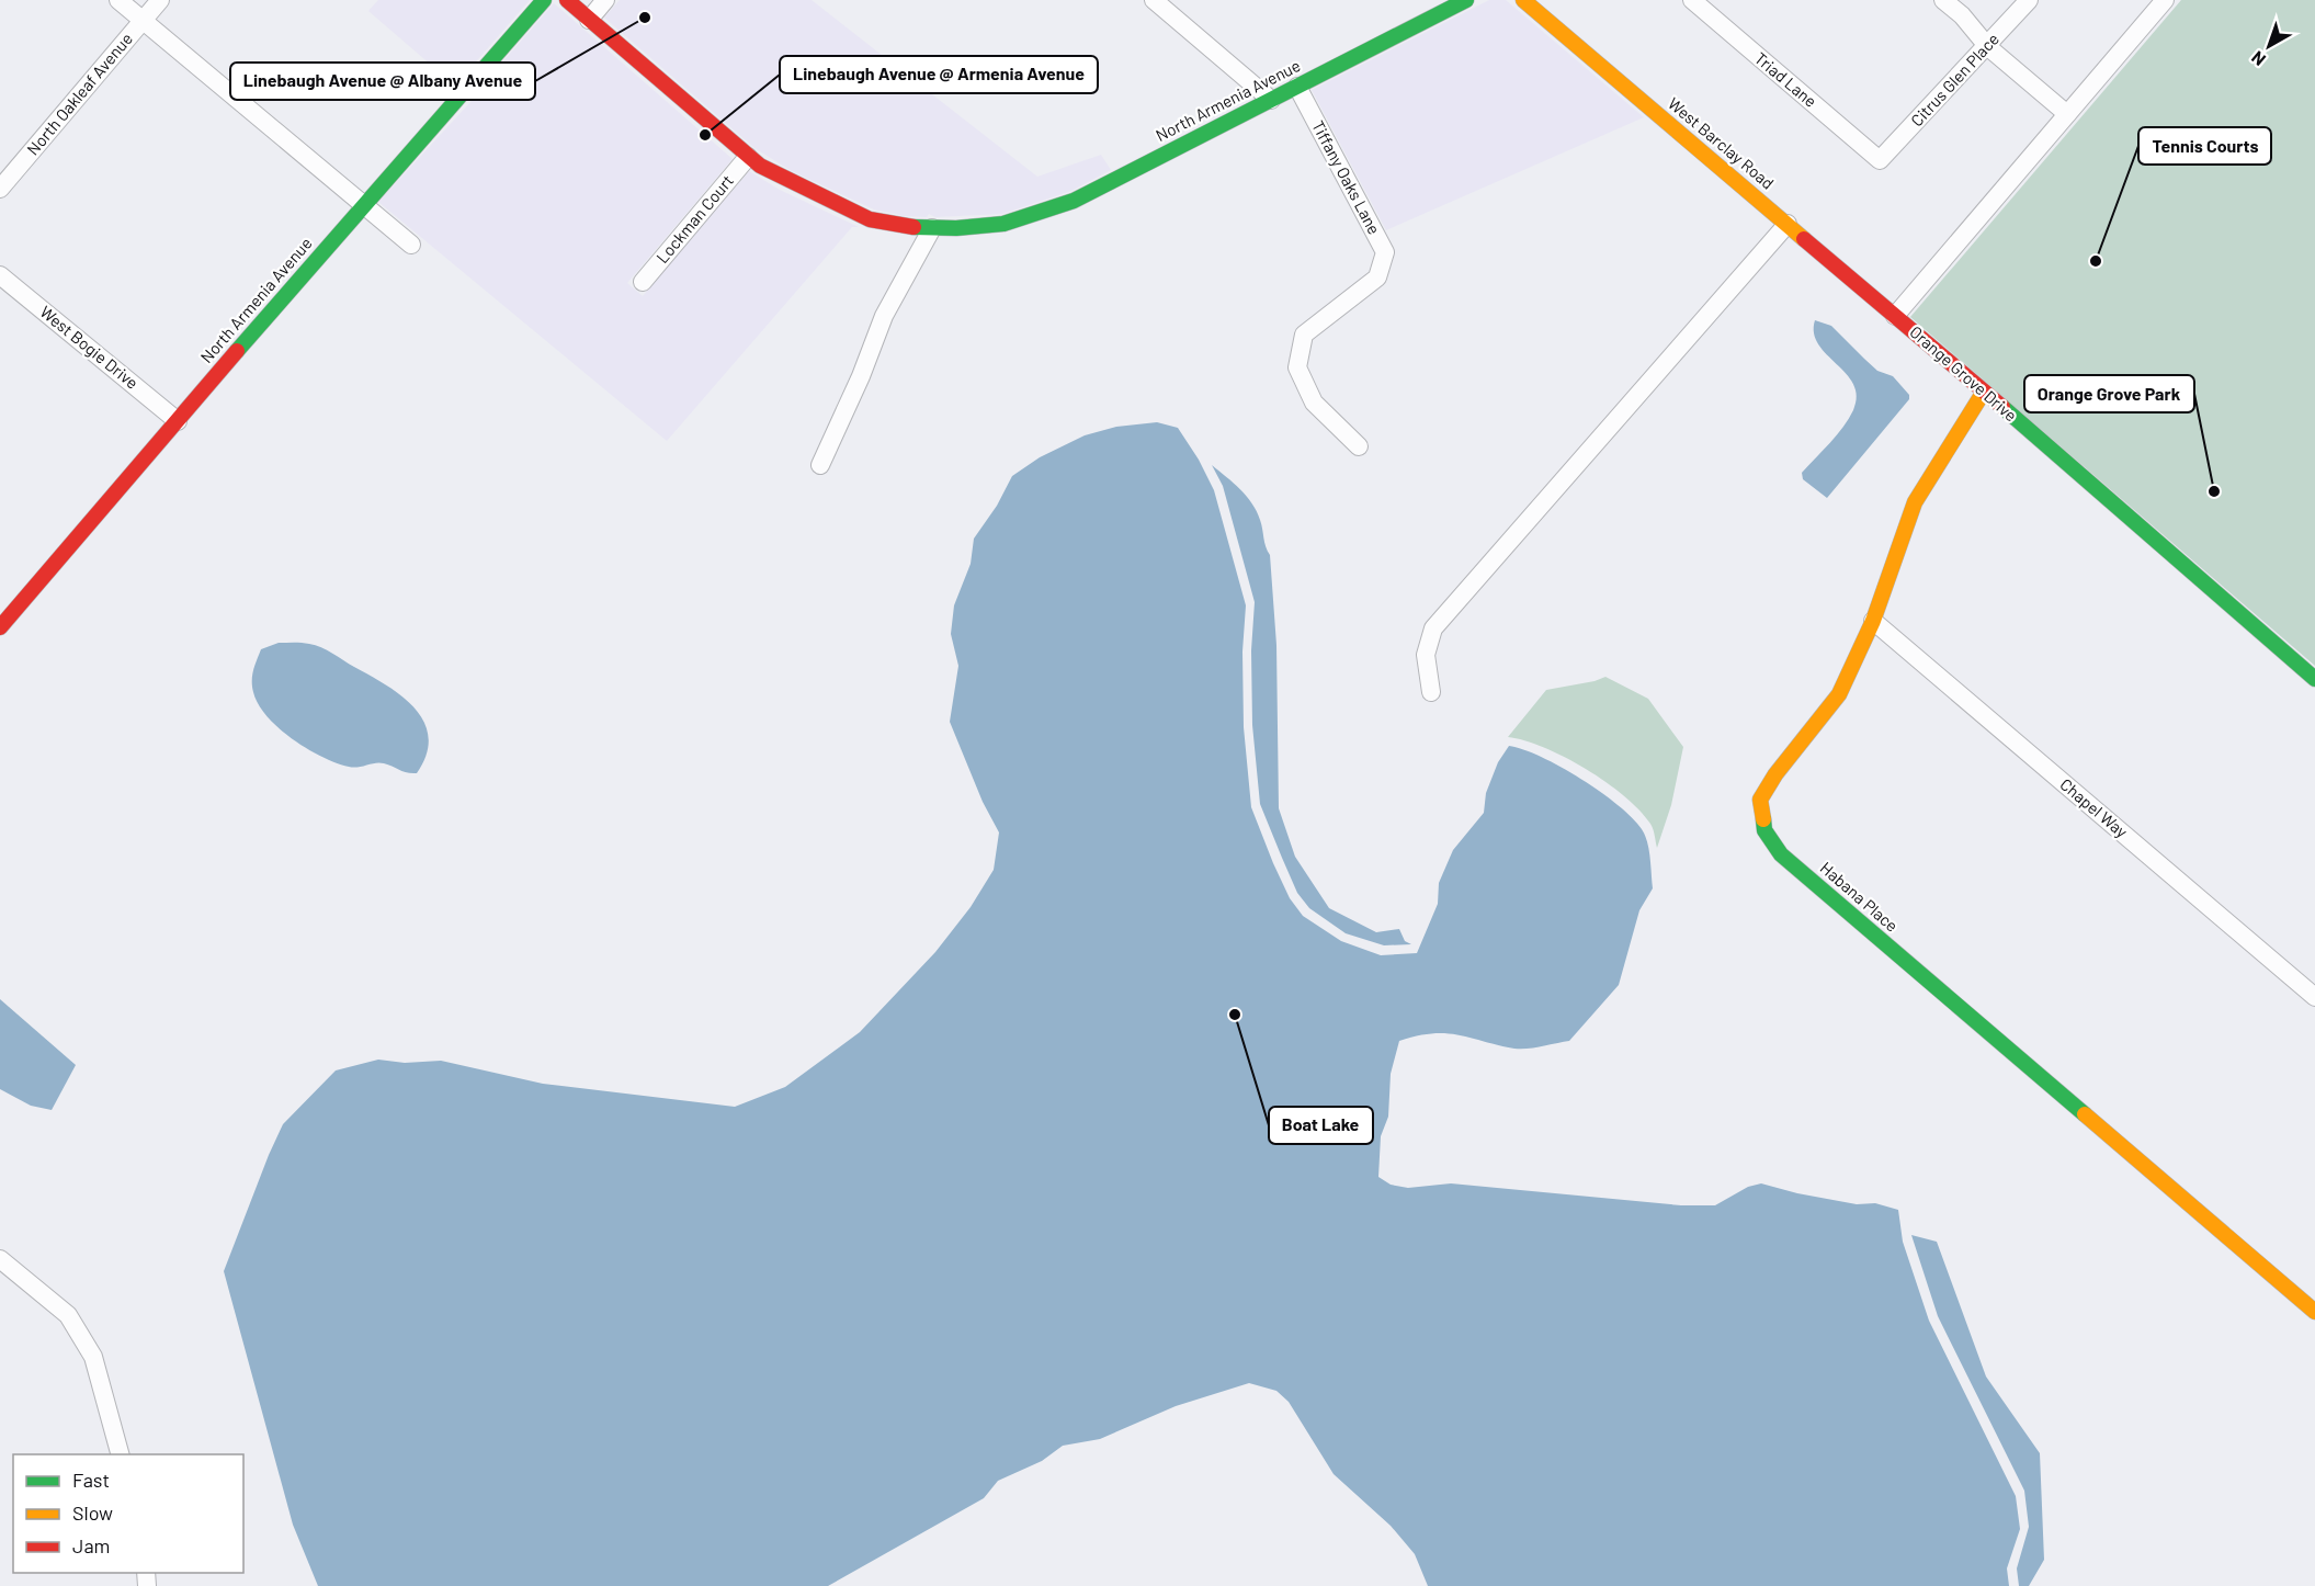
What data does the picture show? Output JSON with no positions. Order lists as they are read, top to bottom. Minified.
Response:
{"streets":{"street":["Triad Lane","Citrus Glen Place","North Oakleaf Avenue","North Armenia Avenue","West Barclay Road","Tiffany Oaks Lane","Lockman Court","West Bogie Drive","Orange Grove Drive","Chapel Way","Habana Place"]},"crossings":[["Triad Lane","Citrus Glen Place"],["North Armenia Avenue","Tiffany Oaks Lane"],["North Armenia Avenue","Lockman Court"],["North Armenia Avenue","West Bogie Drive"],["West Barclay Road","Orange Grove Drive"],["Orange Grove Drive","Habana Place"],["Chapel Way","Habana Place"]],"places":["Linebaugh Avenue @ Albany Avenue","Linebaugh Avenue @ Armenia Avenue","Tennis Courts","Orange Grove Park","Boat Lake"],"legend":["Fast","Slow","Jam"],"north":"bottom left"}
